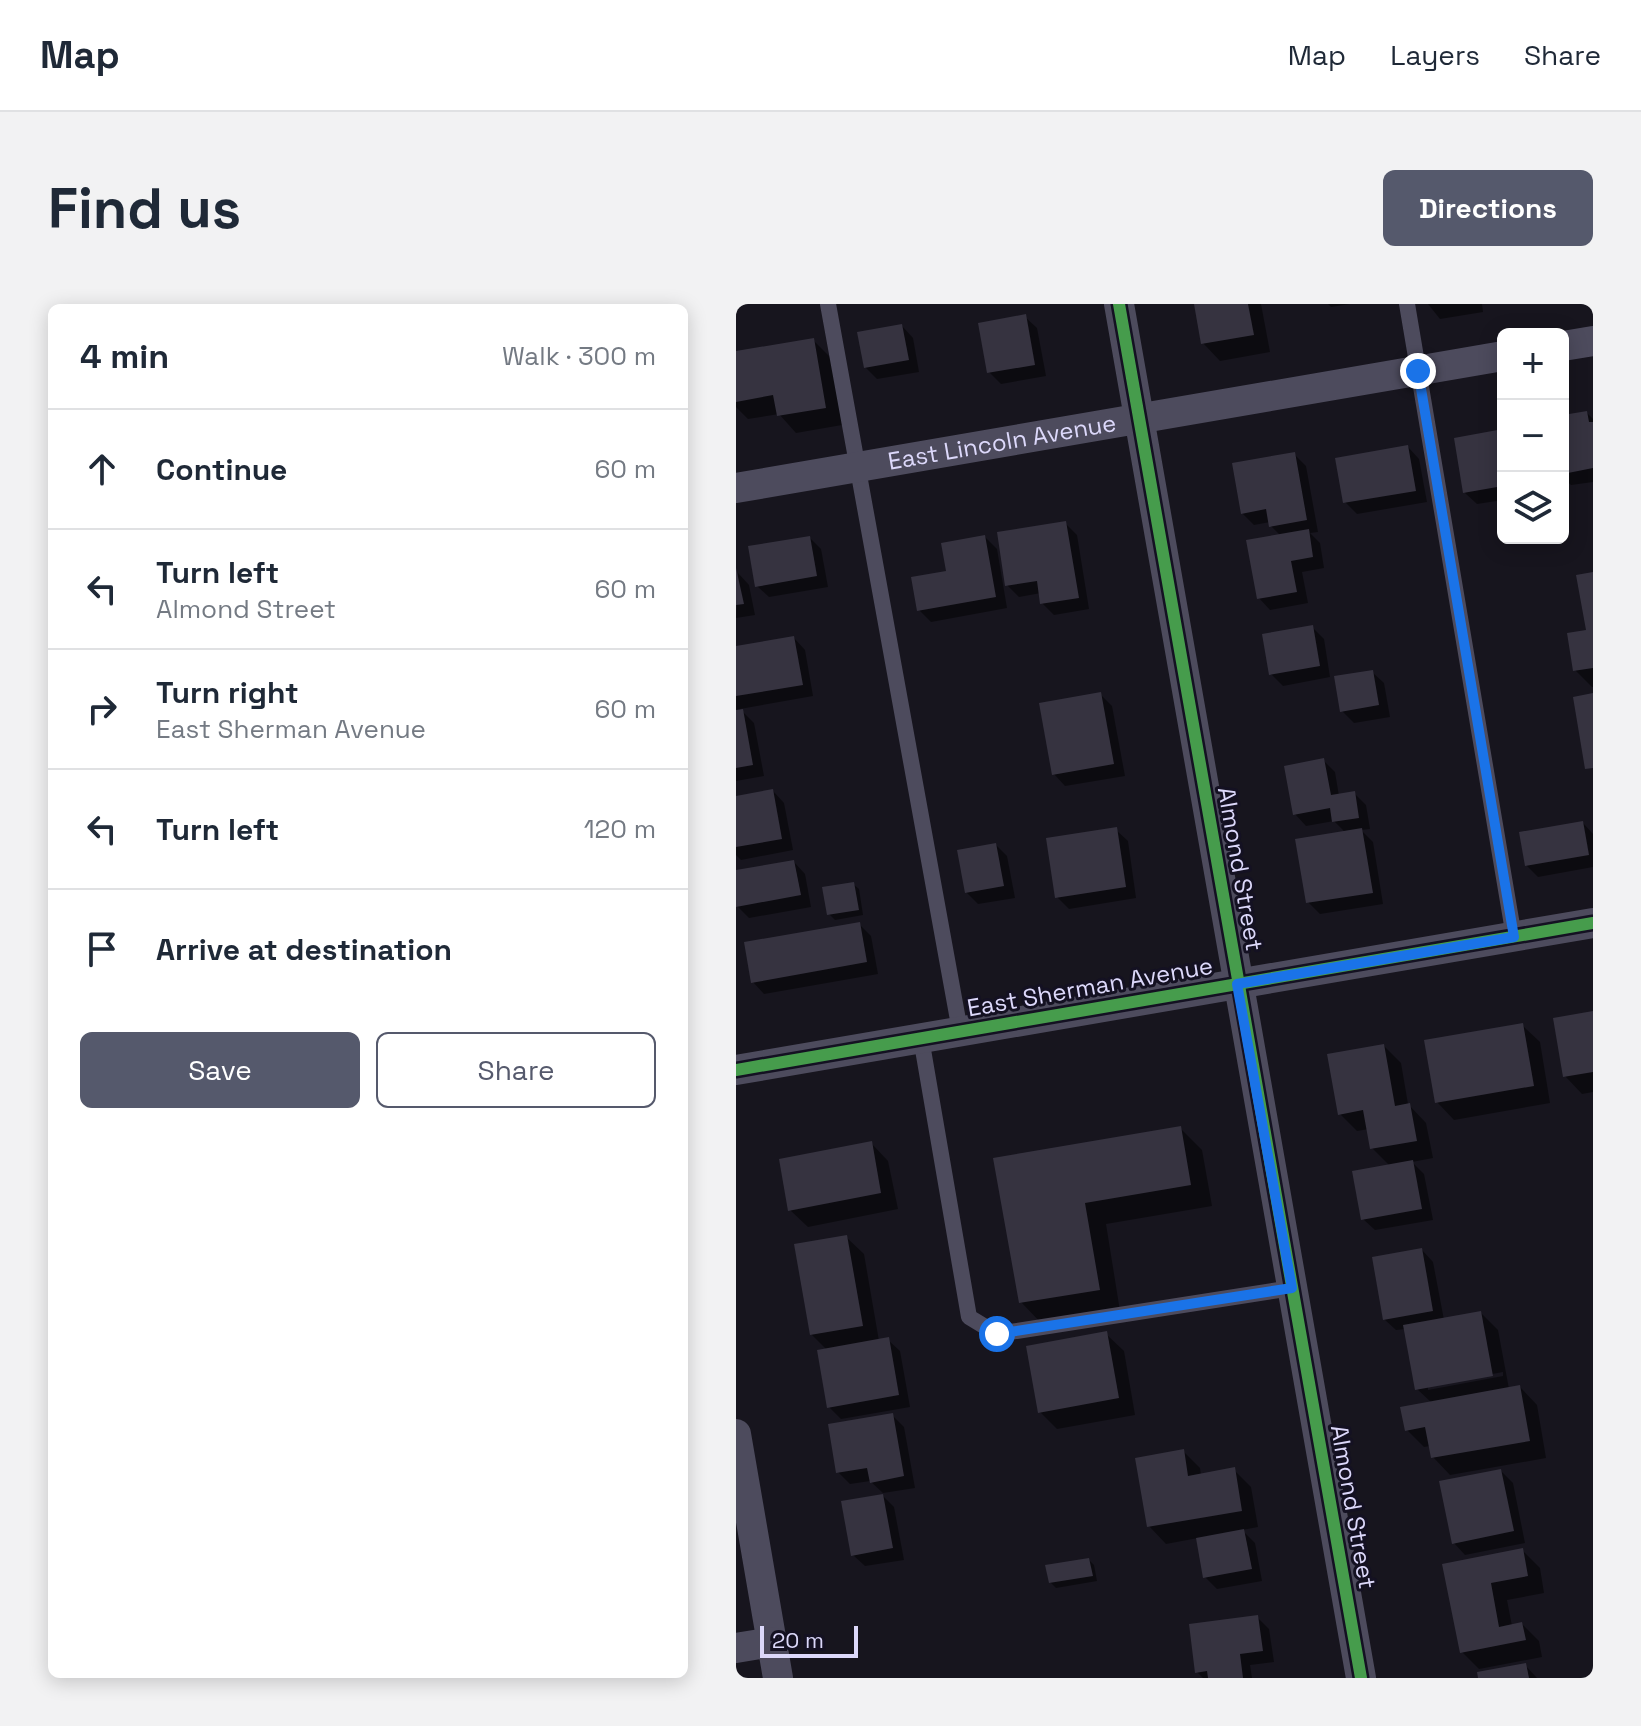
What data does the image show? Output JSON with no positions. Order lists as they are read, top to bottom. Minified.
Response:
{"streets":{"street":["East Lincoln Avenue","Almond Street","East Sherman Avenue"]},"crossings":[["East Lincoln Avenue","Almond Street"],["Almond Street","East Sherman Avenue"]],"scale_bar":"20 m","page":{"header":"Map","nav":["Map","Layers","Share"],"buttons":["Directions",["Save","Share"]],"title":"Find us","heading":["4 min","Walk · 300 m"],"map_buttons":["+","−"],"list":[["Continue","60 m"],["Turn left","Almond Street","60 m"],["Turn right","East Sherman Avenue","60 m"],["Turn left","120 m"],"Arrive at destination"],"scale":"20 m"}}
